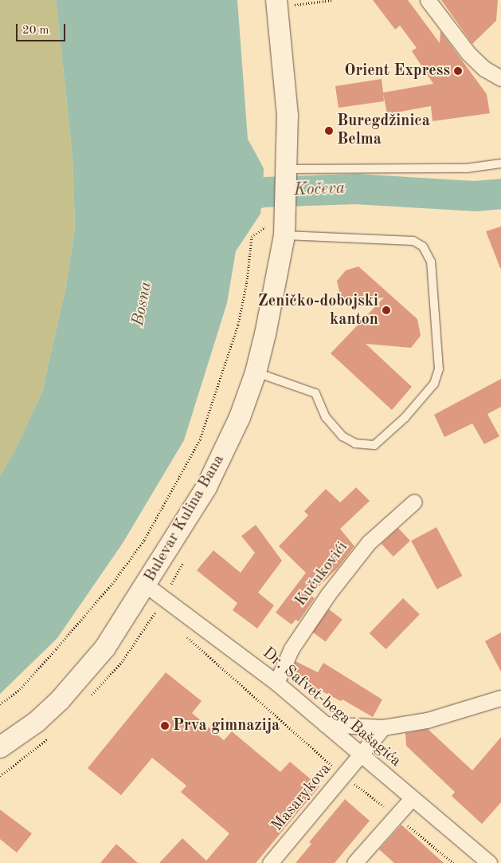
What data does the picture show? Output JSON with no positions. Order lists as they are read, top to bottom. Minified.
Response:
{"streets":{"street":["Bulevar Kulina Bana","Kučukovići","Dr. Safvet-bega Bašagića","Masarykova"]},"crossings":[["Bulevar Kulina Bana","Dr. Safvet-bega Bašagića"],["Kučukovići","Dr. Safvet-bega Bašagića"],["Dr. Safvet-bega Bašagića","Masarykova"]],"water":["Kočeva","Bosna"],"places":["Orient Express","Buregdžinica Belma","Zeničko-dobojski kanton","Prva gimnazija"],"scale_bar":"20 m"}
